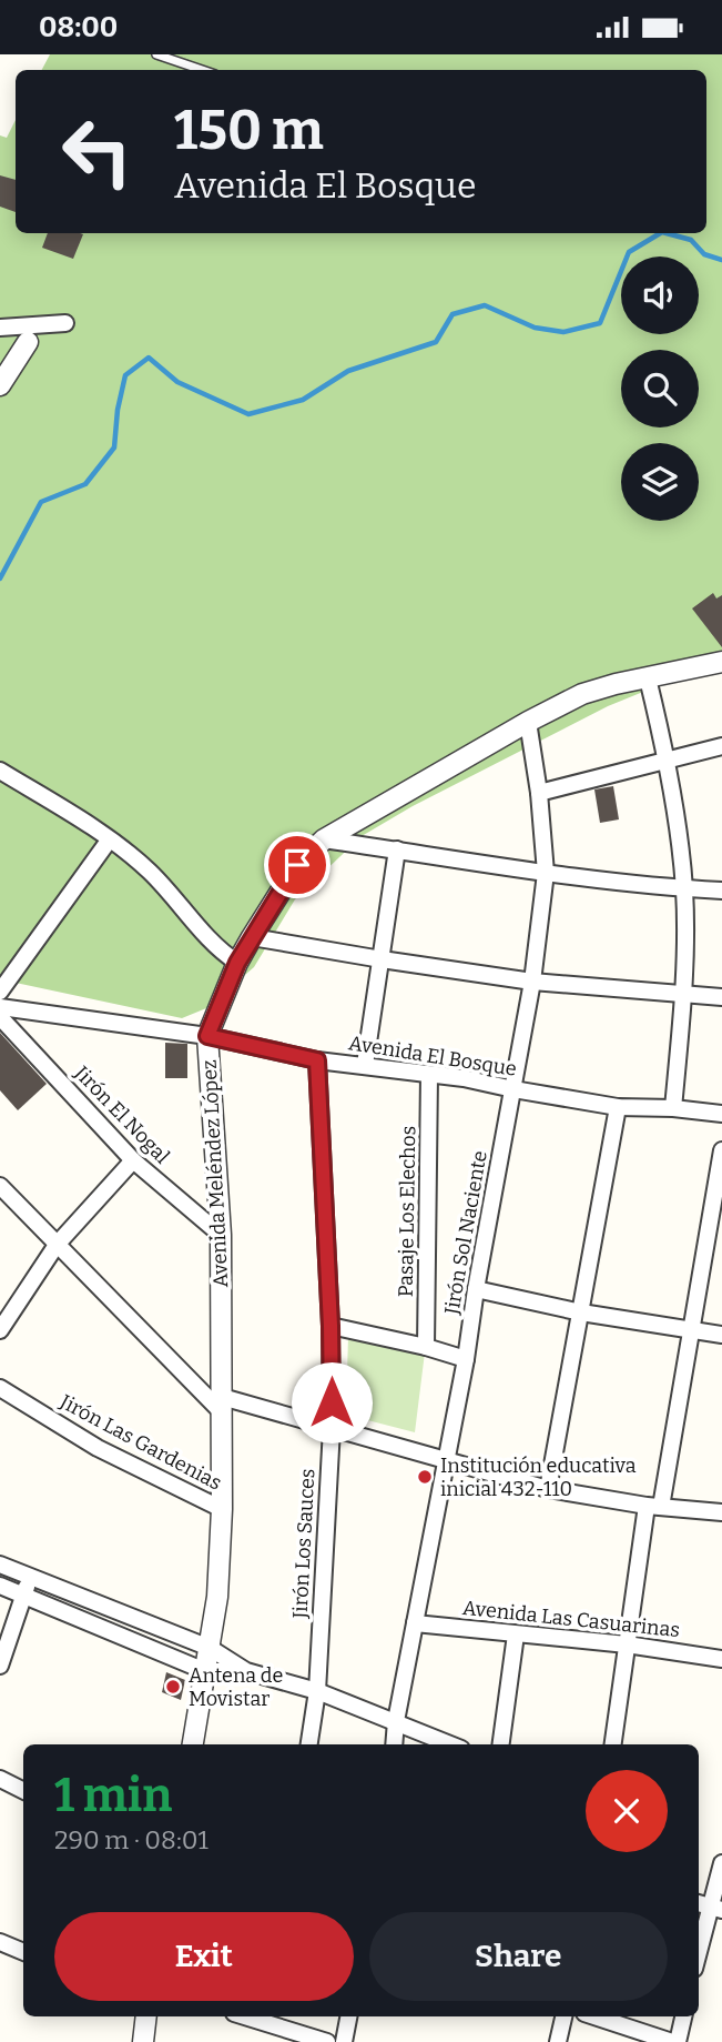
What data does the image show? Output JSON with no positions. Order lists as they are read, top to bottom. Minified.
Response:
{"streets":{"street":["Avenida El Bosque","Jirón El Nogal","Avenida Meléndez López","Pasaje Los Elechos","Jirón Sol Naciente","Jirón Las Gardenias","Jirón Los Sauces","Avenida Las Casuarinas"]},"crossings":[["Avenida El Bosque","Avenida Meléndez López"],["Avenida El Bosque","Pasaje Los Elechos"],["Avenida El Bosque","Jirón Sol Naciente"],["Avenida El Bosque","Jirón Los Sauces"],["Jirón El Nogal","Avenida Meléndez López"],["Avenida Meléndez López","Jirón Sol Naciente"],["Avenida Meléndez López","Jirón Las Gardenias"],["Jirón Sol Naciente","Avenida Las Casuarinas"]],"places":["Institución educativa inicial 432-110","Antena de Movistar"],"page":{"status":"08:00","turn":["150 m","Avenida El Bosque"],"heading":["1 min","290 m · 08:01"],"buttons":["Exit","Share"]}}
